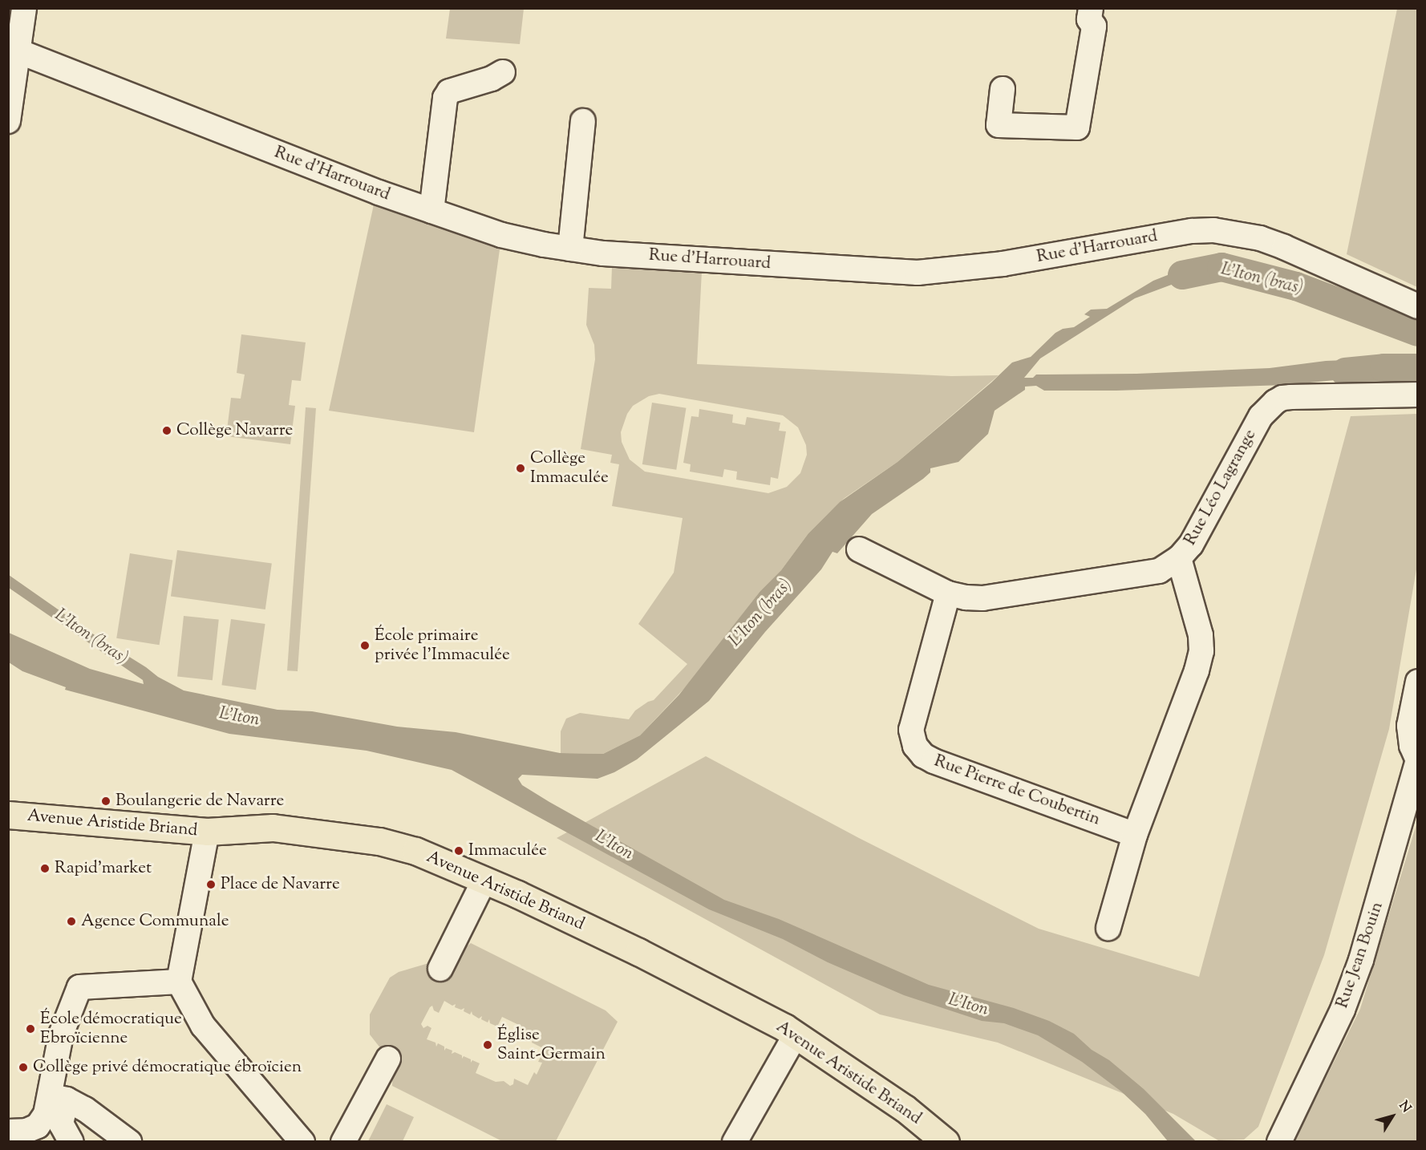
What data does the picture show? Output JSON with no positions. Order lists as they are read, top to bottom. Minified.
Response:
{"streets":{"main road":["Avenue Aristide Briand"],"street":["Rue d'Harrouard","Rue Léo Lagrange","Rue Pierre de Coubertin","Rue Jean Bouin"]},"crossings":[["Rue Léo Lagrange","Rue Pierre de Coubertin"]],"water":["L'Iton (bras)","L'Iton"],"places":["Collège Navarre","Collège Immaculée","École primaire privée l'Immaculée","Boulangerie de Navarre","Immaculée","Rapid'market","Place de Navarre","Agence Communale","École démocratique Ebroïcienne","Église Saint-Germain","Collège privé démocratique ébroïcien"],"north":"top right"}
